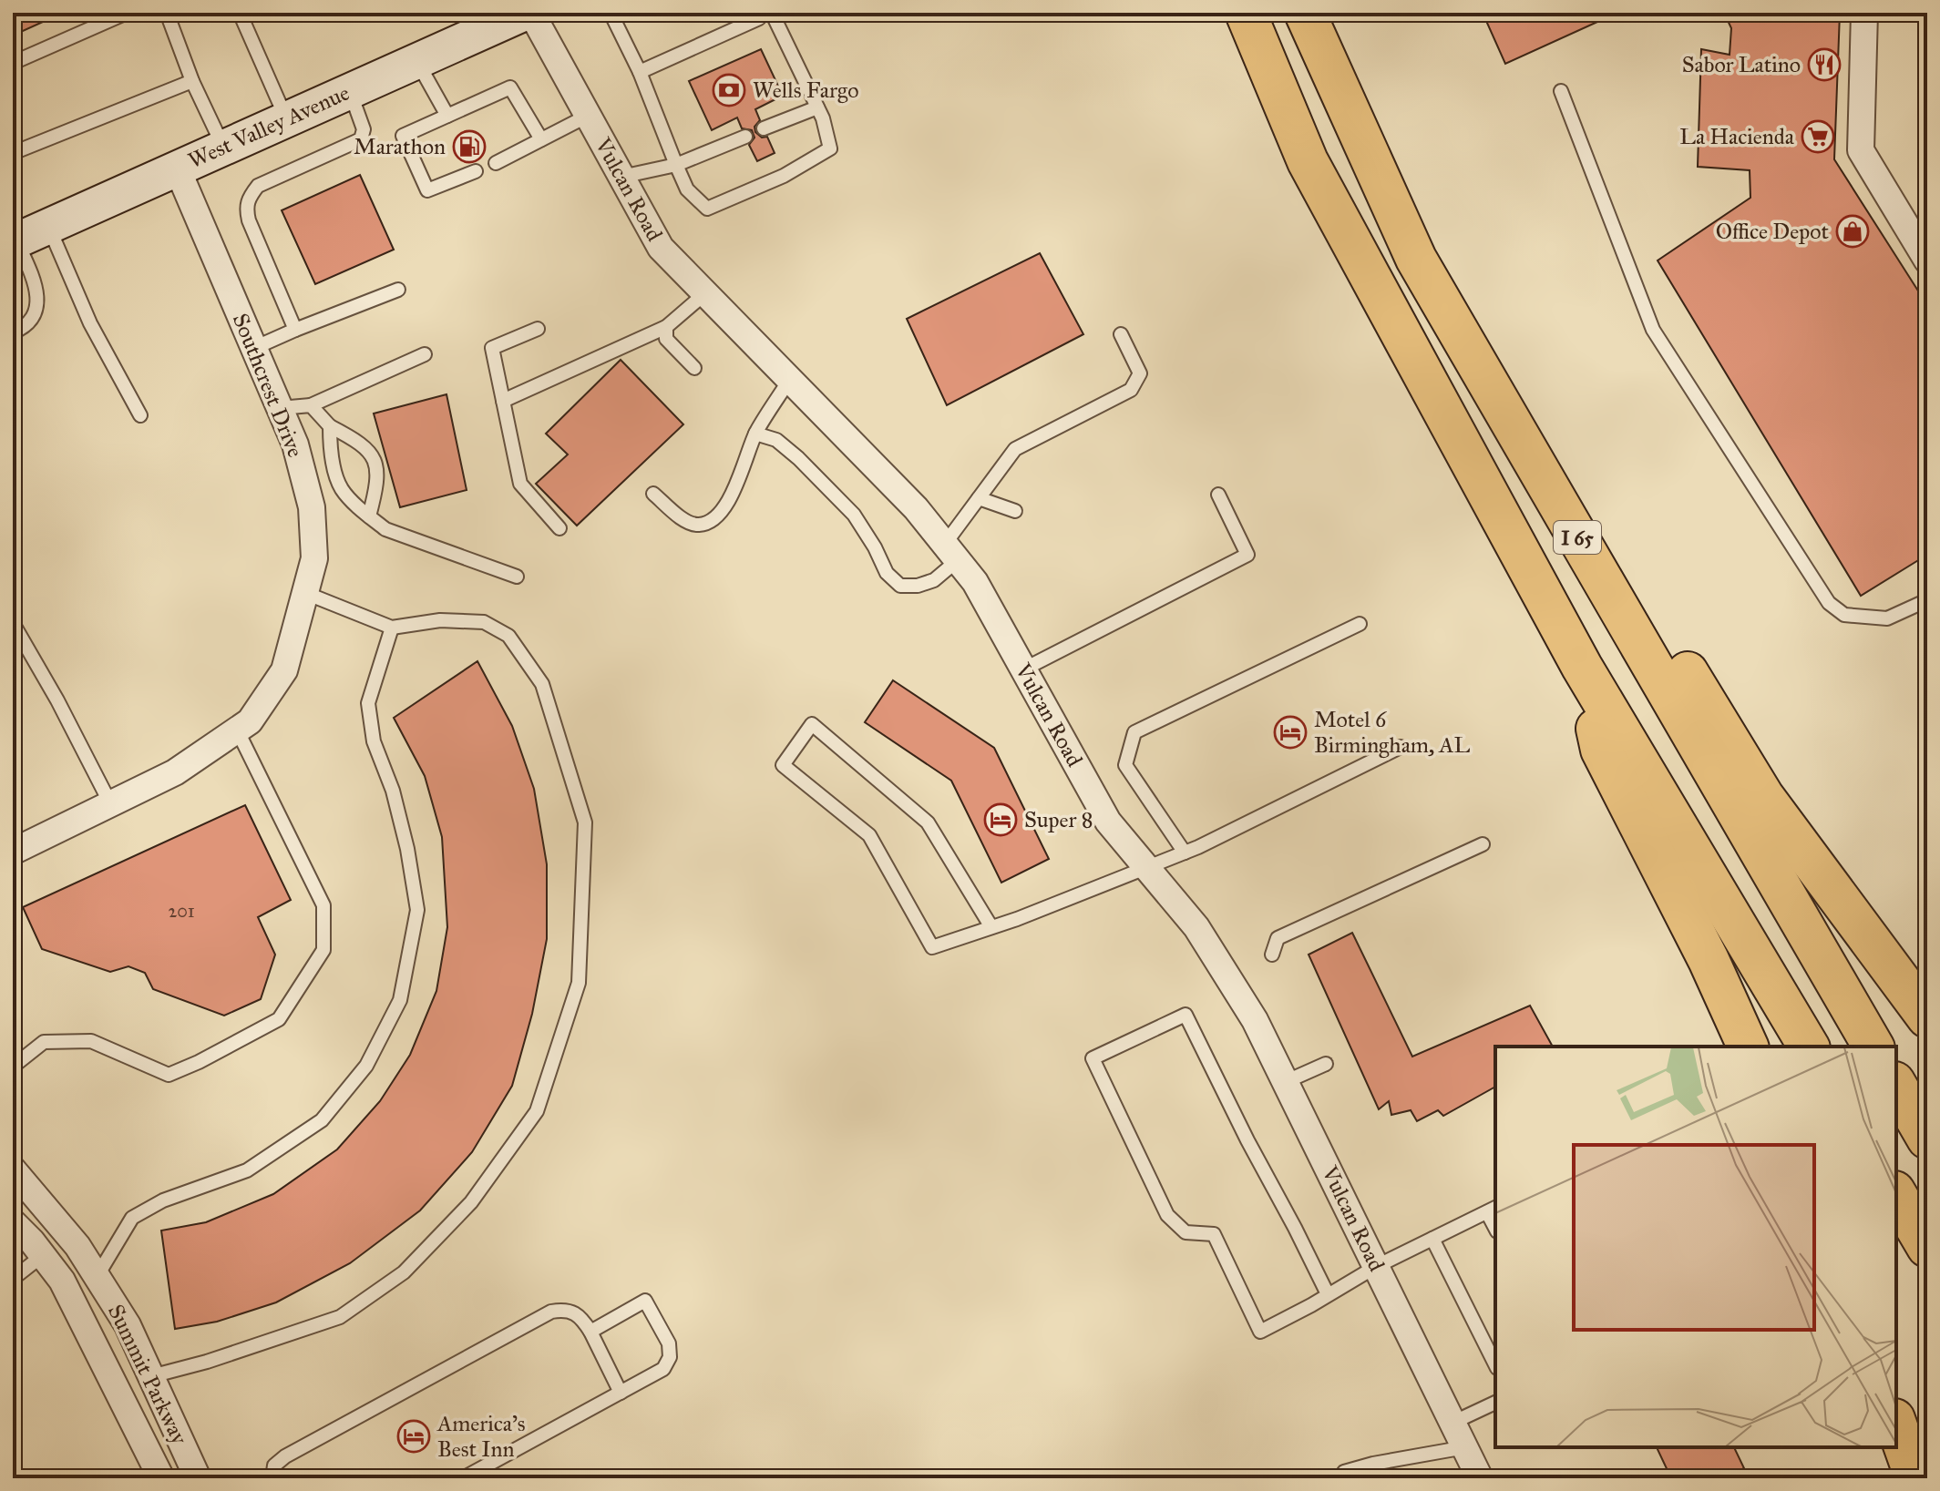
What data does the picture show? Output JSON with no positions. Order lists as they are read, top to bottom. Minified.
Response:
{"streets":{"highway":["I 65"],"street":["West Valley Avenue","Vulcan Road","Southcrest Drive","Summit Parkway"]},"crossings":[["West Valley Avenue","Southcrest Drive"]],"places":{"restaurant":["Sabor Latino"],"bank":["Wells Fargo"],"supermarket":["La Hacienda"],"fuel station":["Marathon"],"shop":["Office Depot"],"hotel":["Motel 6 Birmingham, AL","Super 8","America's Best Inn"]},"house_numbers":["201"]}
